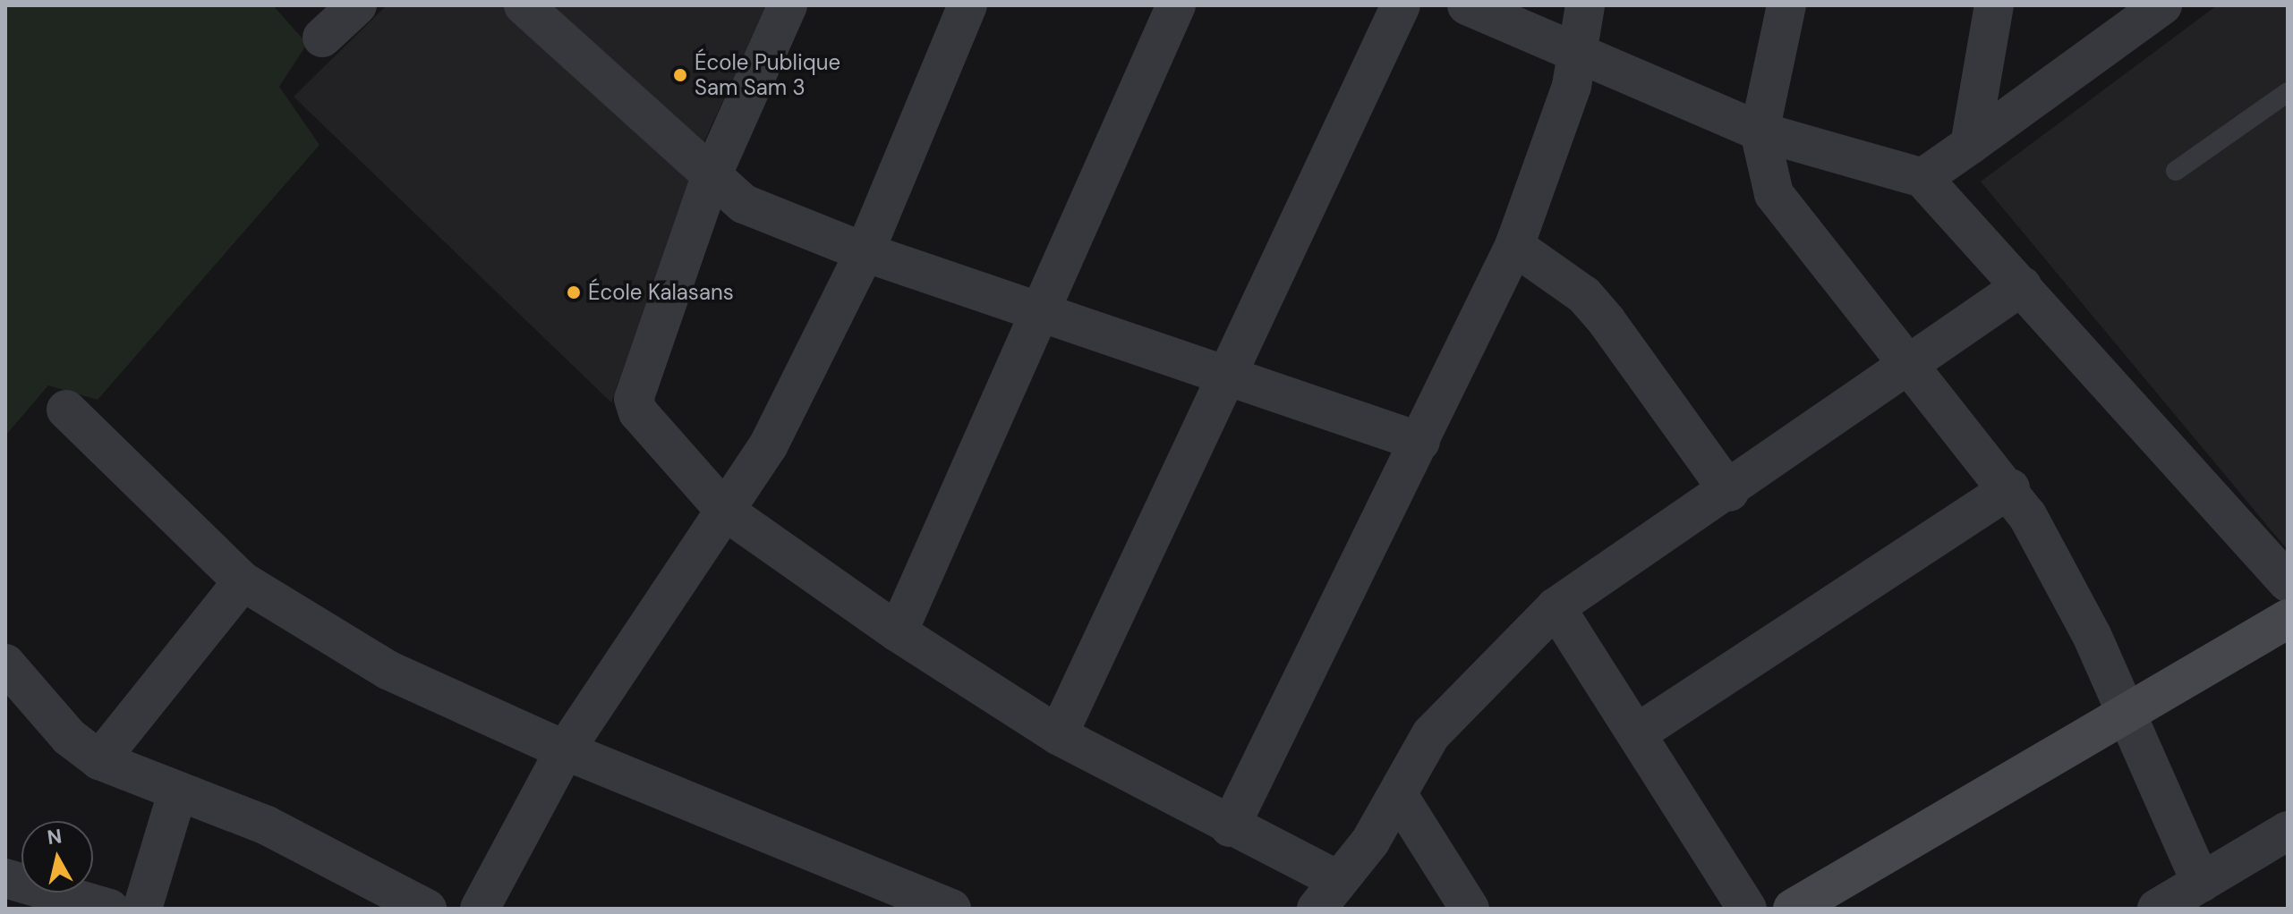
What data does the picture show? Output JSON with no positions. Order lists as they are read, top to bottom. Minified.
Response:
{"places":["École Publique Sam Sam 3","École Kalasans"],"north":"top"}
